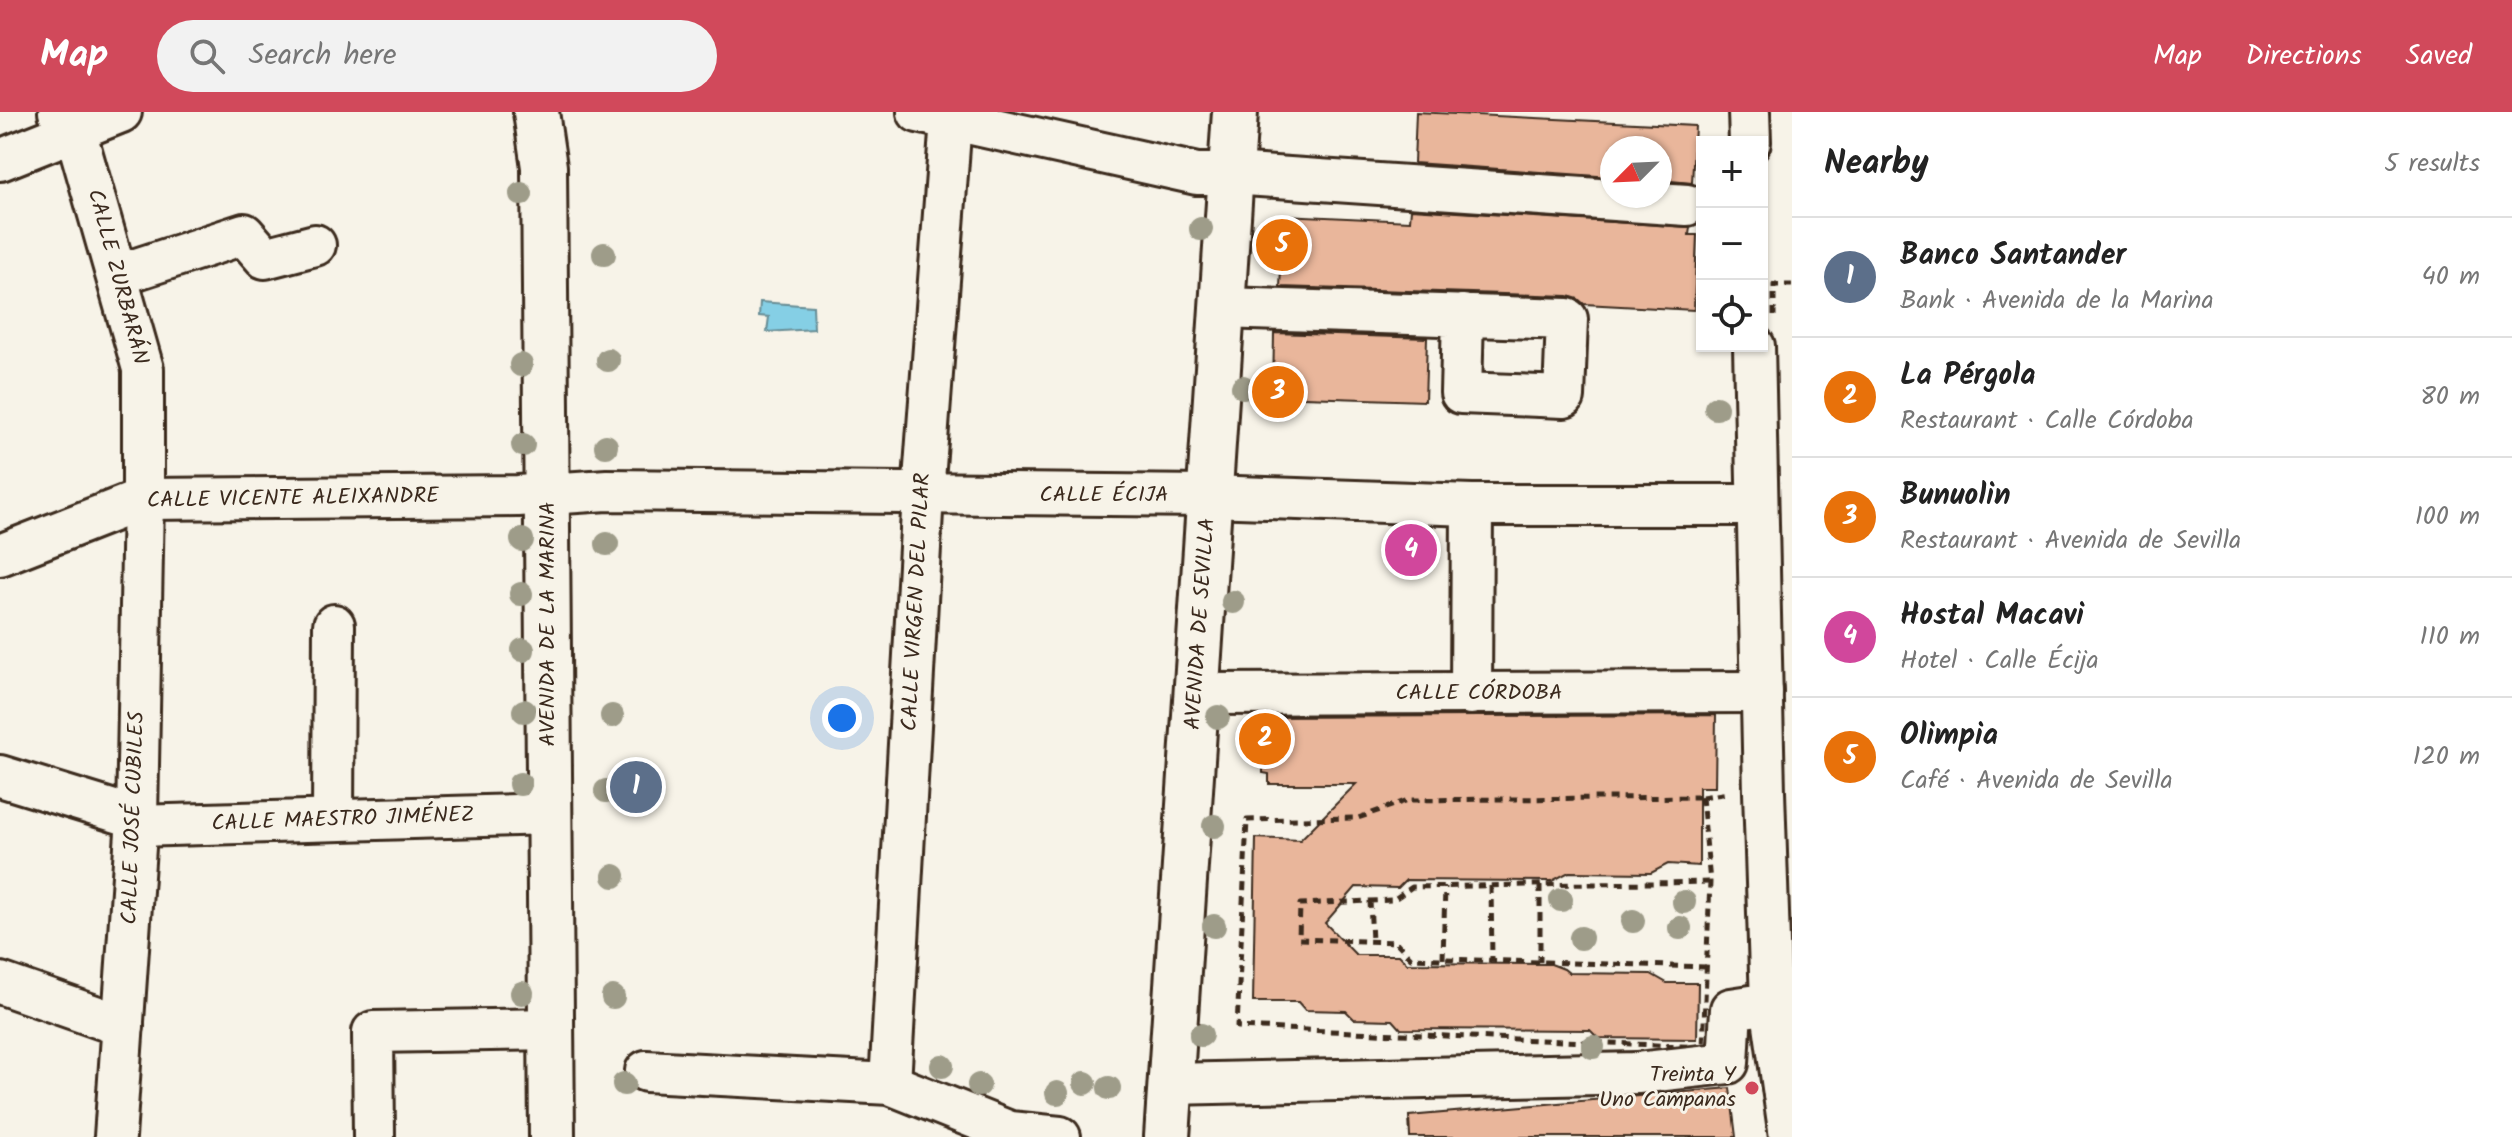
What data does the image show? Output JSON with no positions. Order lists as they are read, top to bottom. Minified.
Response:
{"streets":{"street":["CALLE ZURBARÁN","CALLE ÉCIJA","CALLE VICENTE ALEIXANDRE","CALLE VIRGEN DEL PILAR","AVENIDA DE LA MARINA","AVENIDA DE SEVILLA","CALLE CÓRDOBA","CALLE JOSÉ CUBILES","CALLE MAESTRO JIMÉNEZ"]},"crossings":[["CALLE ZURBARÁN","CALLE VICENTE ALEIXANDRE"],["CALLE ZURBARÁN","CALLE JOSÉ CUBILES"],["CALLE ÉCIJA","CALLE VICENTE ALEIXANDRE"],["CALLE ÉCIJA","CALLE VIRGEN DEL PILAR"],["CALLE ÉCIJA","AVENIDA DE LA MARINA"],["CALLE ÉCIJA","AVENIDA DE SEVILLA"],["CALLE VICENTE ALEIXANDRE","AVENIDA DE LA MARINA"],["CALLE VICENTE ALEIXANDRE","CALLE JOSÉ CUBILES"],["AVENIDA DE LA MARINA","CALLE MAESTRO JIMÉNEZ"],["AVENIDA DE SEVILLA","CALLE CÓRDOBA"],["CALLE JOSÉ CUBILES","CALLE MAESTRO JIMÉNEZ"]],"places":["Treinta Y Uno Campanas"],"north":"bottom left","page":{"header":"Map","search":"Search here","nav":["Map","Directions","Saved"],"heading":["Nearby","5 results"],"map_buttons":["+","−"],"pins":["5","3","4","2","1"],"list":[{"mark":"1","name":"Banco Santander","note":"Bank · Avenida de la Marina","value":"40 m"},{"mark":"2","name":"La Pérgola","note":"Restaurant · Calle Córdoba","value":"80 m"},{"mark":"3","name":"Bunuolin","note":"Restaurant · Avenida de Sevilla","value":"100 m"},{"mark":"4","name":"Hostal Macavi","note":"Hotel · Calle Écija","value":"110 m"},{"mark":"5","name":"Olimpia","note":"Café · Avenida de Sevilla","value":"120 m"}]}}
